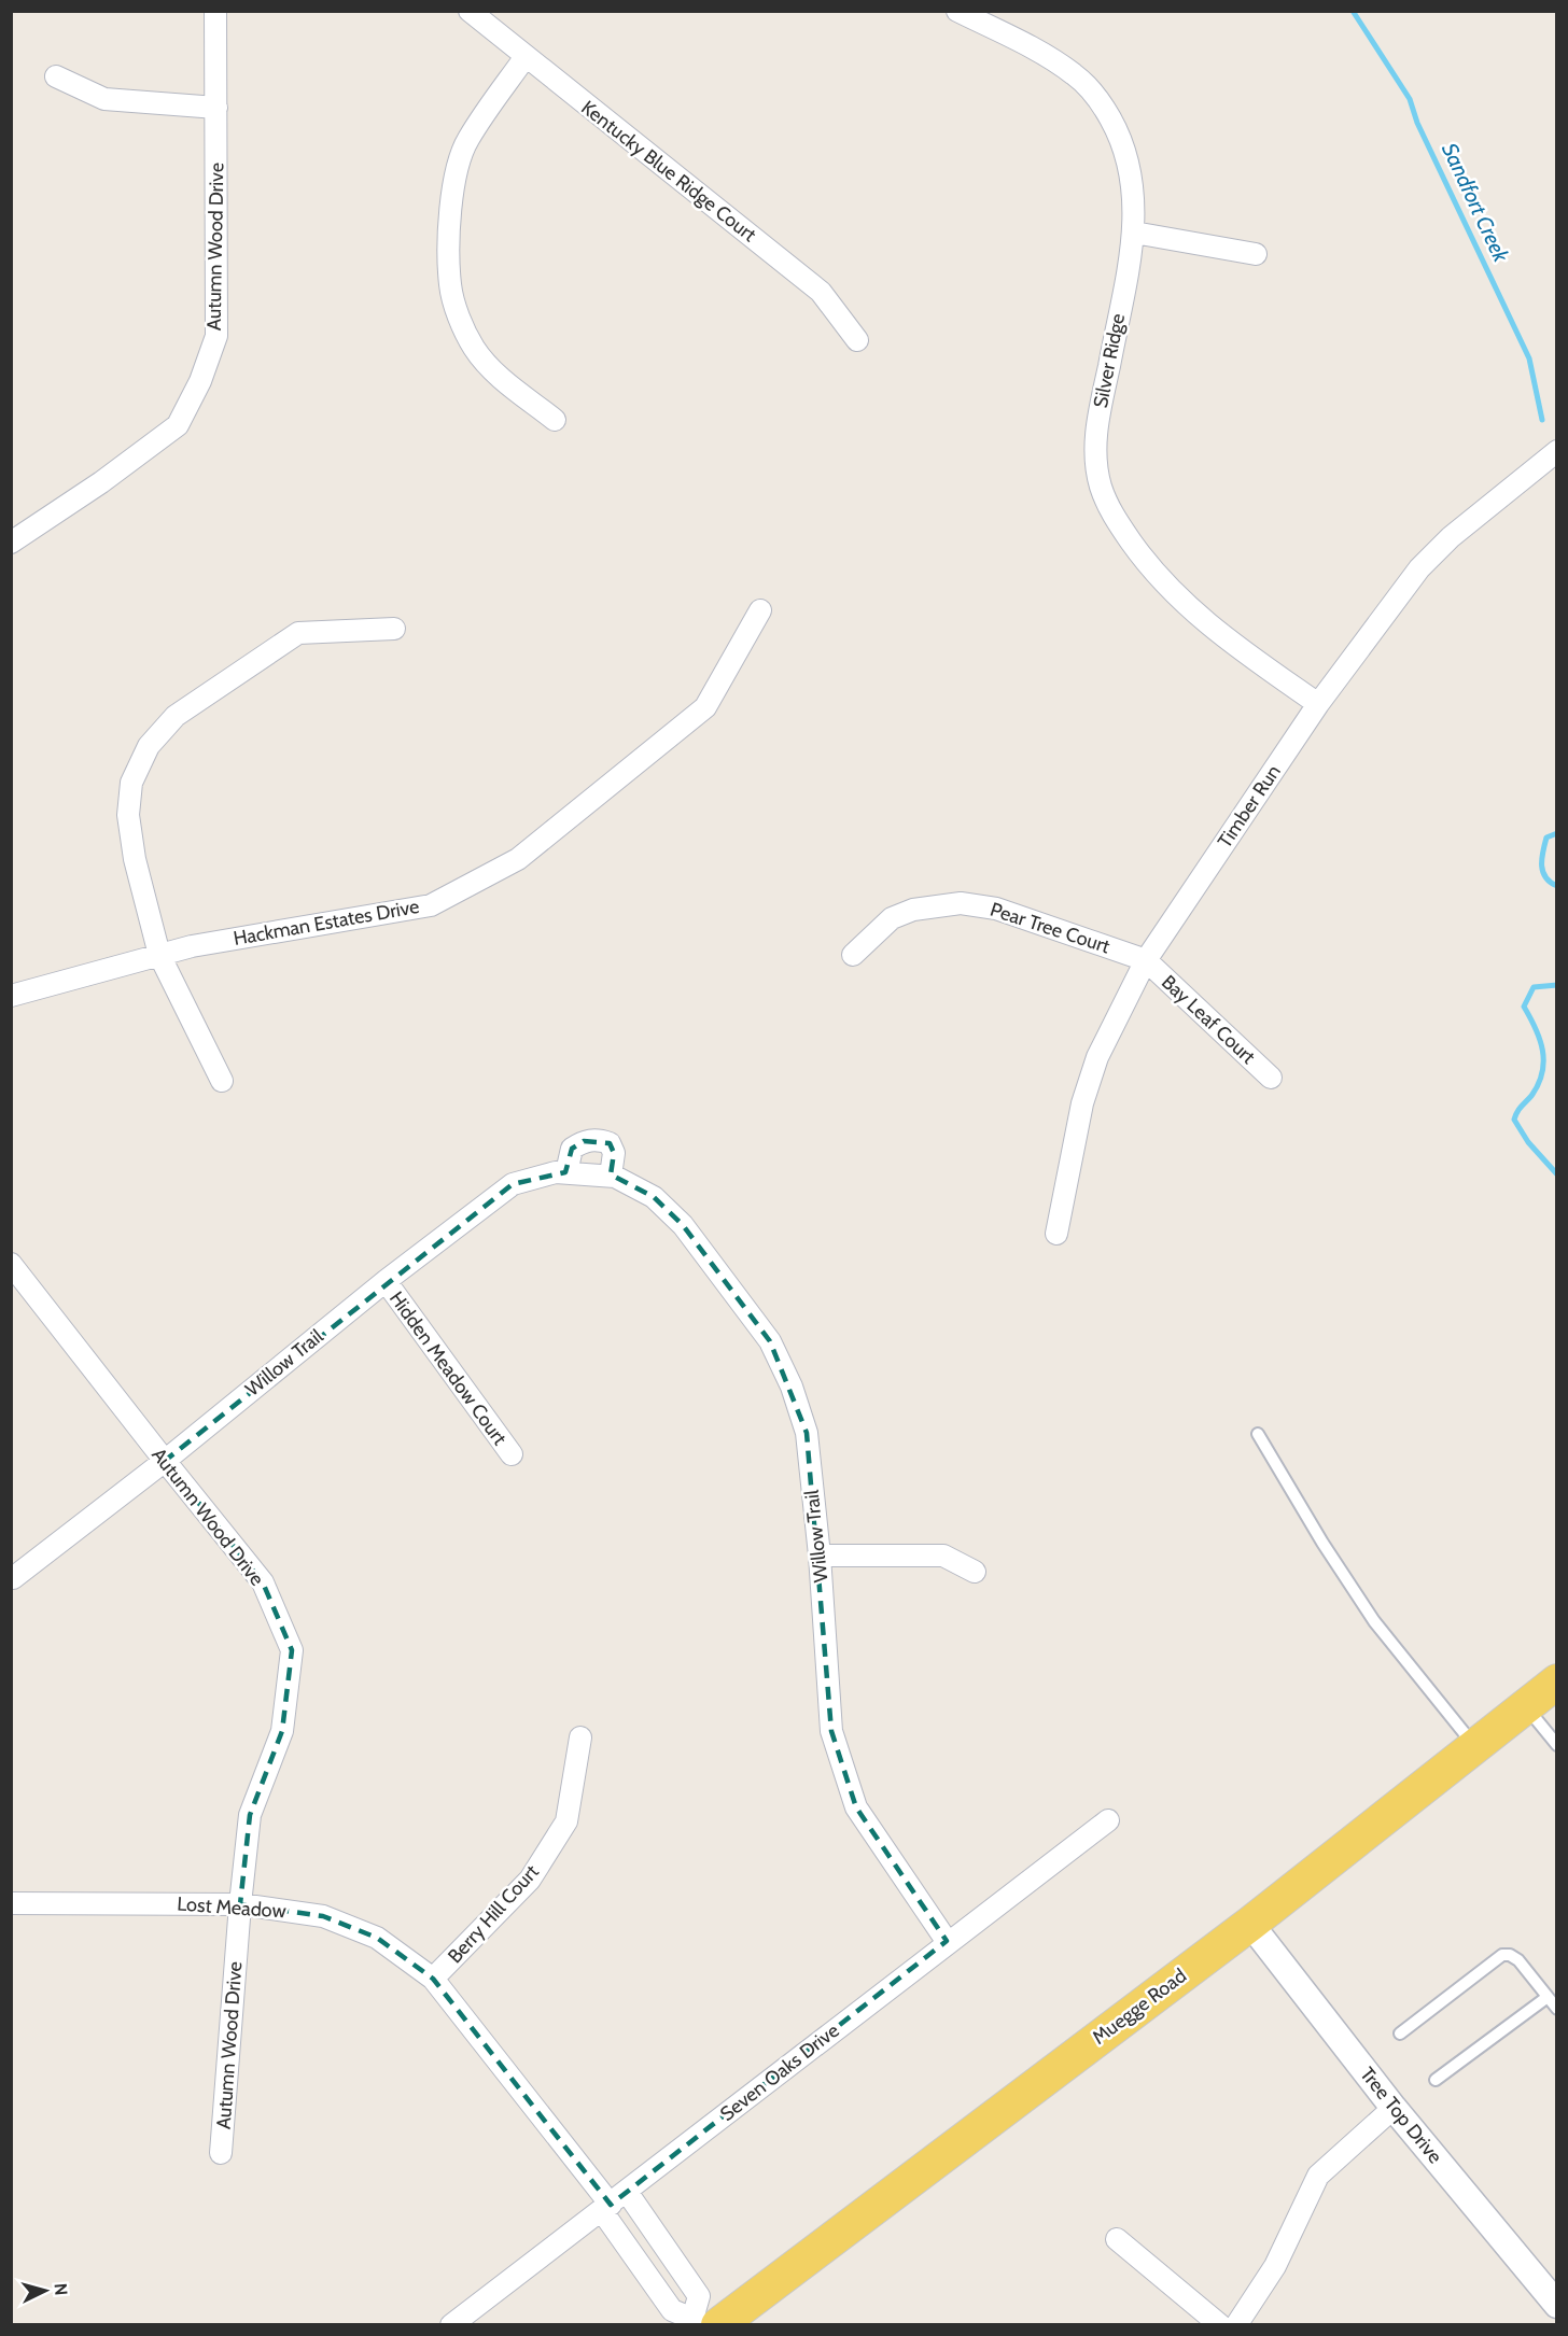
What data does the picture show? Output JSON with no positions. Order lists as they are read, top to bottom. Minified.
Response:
{"streets":{"main road":["Muegge Road"],"street":["Kentucky Blue Ridge Court","Autumn Wood Drive","Silver Ridge","Timber Run","Hackman Estates Drive","Pear Tree Court","Bay Leaf Court","Willow Trail","Hidden Meadow Court","Lost Meadow","Berry Hill Court","Seven Oaks Drive","Tree Top Drive"]},"crossings":[["Autumn Wood Drive","Willow Trail"],["Autumn Wood Drive","Lost Meadow"],["Silver Ridge","Timber Run"],["Timber Run","Pear Tree Court"],["Timber Run","Bay Leaf Court"],["Pear Tree Court","Bay Leaf Court"],["Willow Trail","Hidden Meadow Court"],["Willow Trail","Seven Oaks Drive"],["Lost Meadow","Berry Hill Court"],["Muegge Road","Tree Top Drive"]],"water":["Sandfort Creek"],"north":"right"}
